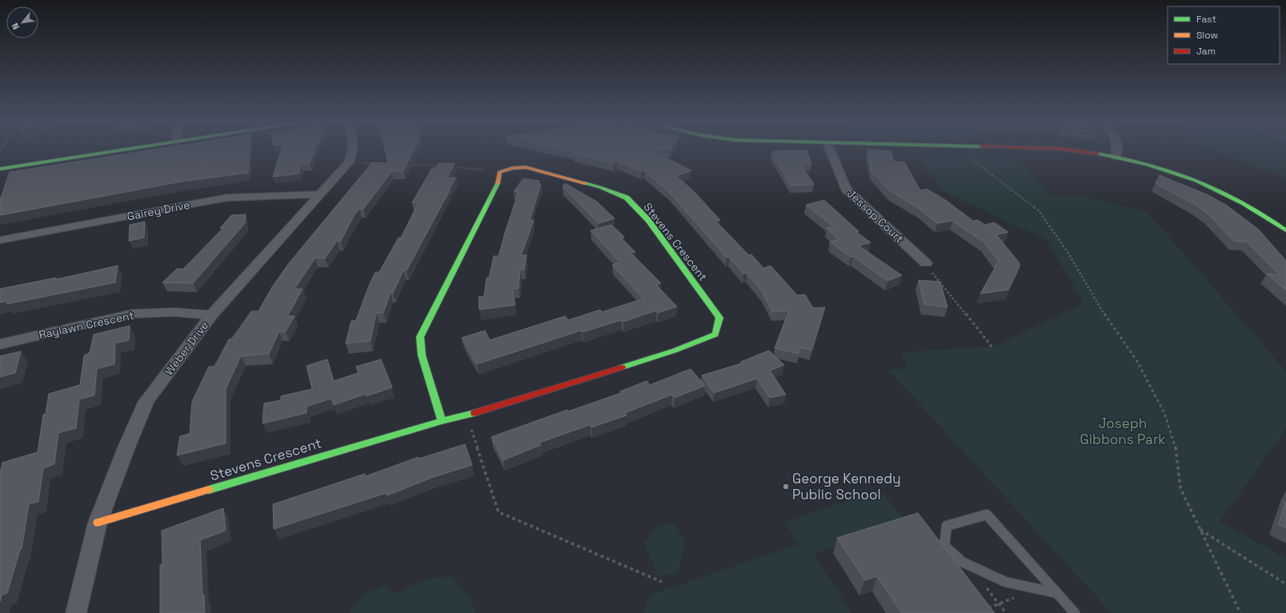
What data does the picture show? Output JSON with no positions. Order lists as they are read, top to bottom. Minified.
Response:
{"streets":{"street":["Gairey Drive","Jessop Court","Stevens Crescent","Raylawn Crescent","Weber Drive"]},"crossings":[["Gairey Drive","Weber Drive"],["Stevens Crescent","Weber Drive"],["Raylawn Crescent","Weber Drive"]],"parks":["Joseph Gibbons Park"],"places":["George Kennedy Public School"],"legend":["Fast","Slow","Jam"],"north":"bottom left"}
